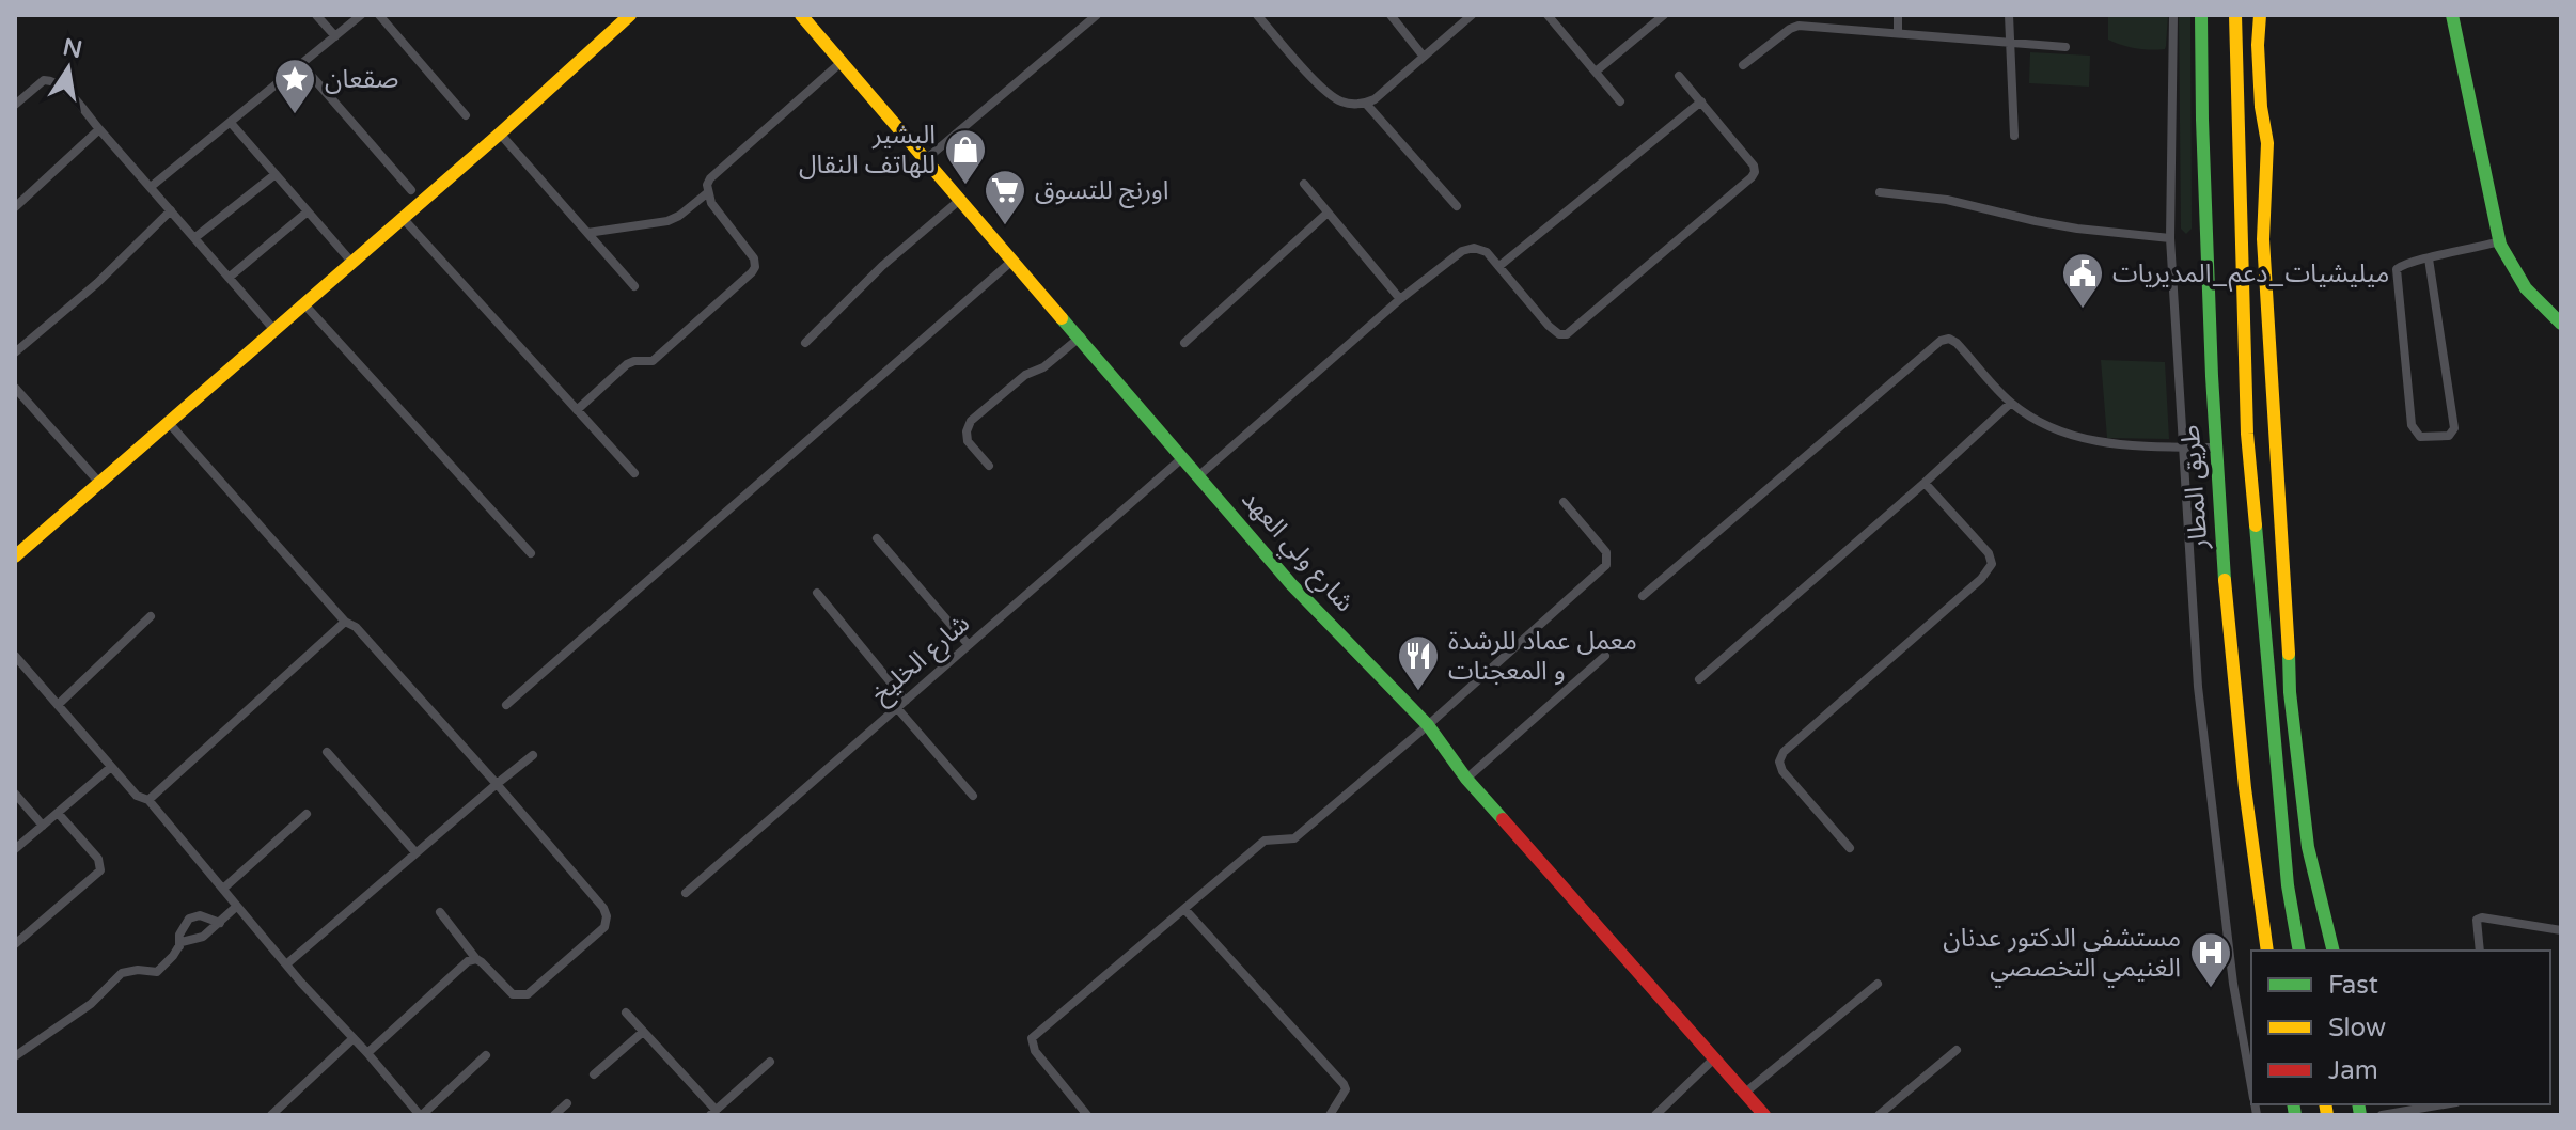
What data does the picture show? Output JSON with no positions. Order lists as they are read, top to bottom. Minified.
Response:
{"streets":{"main road":["طريق المطار","شارع ولي العهد"],"street":["شارع الخليخ"]},"crossings":[["شارع ولي العهد","شارع الخليخ"]],"places":{"place":["صقعان"],"shop":["البشير للهاتف النقال"],"supermarket":["اورنج للتسوق"],"public building":["ميليشيات_دعم_المديريات"],"restaurant":["معمل عماد للرشدة و المعجنات"],"hospital":["مستشفي الدكتور عدنان الغنيمي التخصصي"]},"legend":["Fast","Slow","Jam"],"north":"top"}
